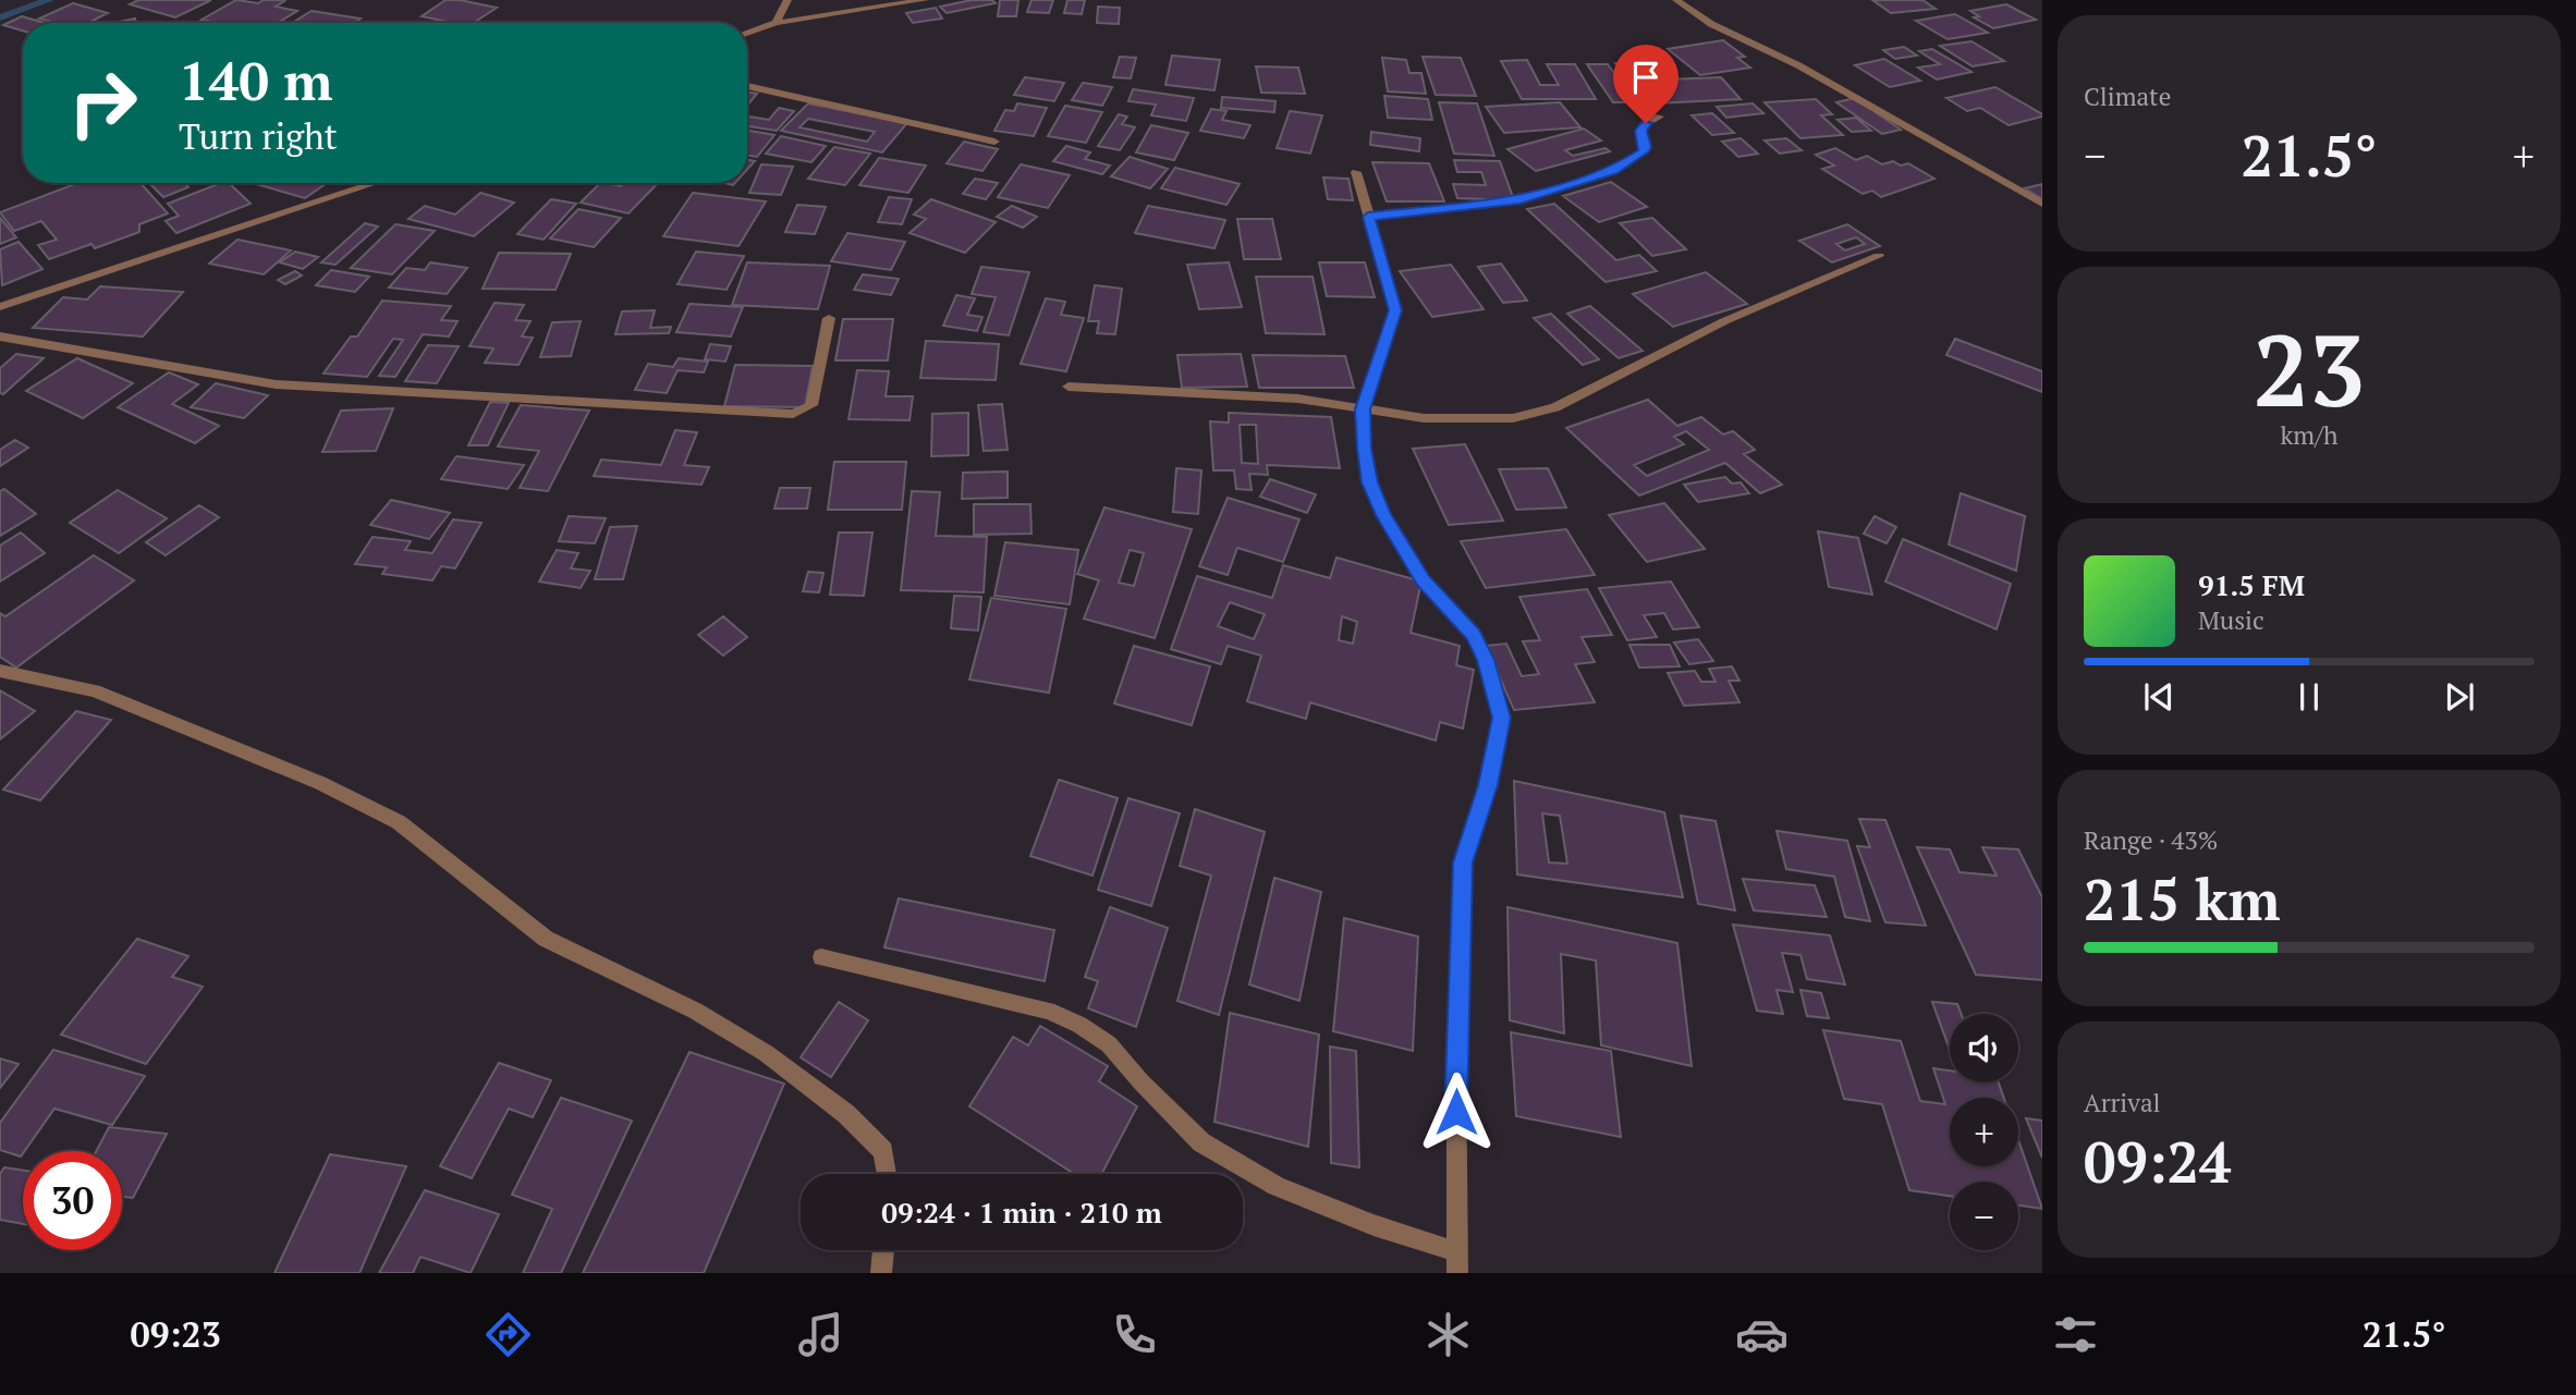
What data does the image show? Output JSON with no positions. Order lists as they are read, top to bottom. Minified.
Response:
{"page":{"tile":["Climate",["23","km/h"],["Range · 43%","215 km"],["Arrival","09:24"]],"turn":["140 m","Turn right"],"heat":["−","21.5°","+"],"song":["91.5 FM","Music"],"map_buttons":["+","−"],"limit":"30","trip":"09:24 · 1 min · 210 m","tabs":["09:23","21.5°"]}}
